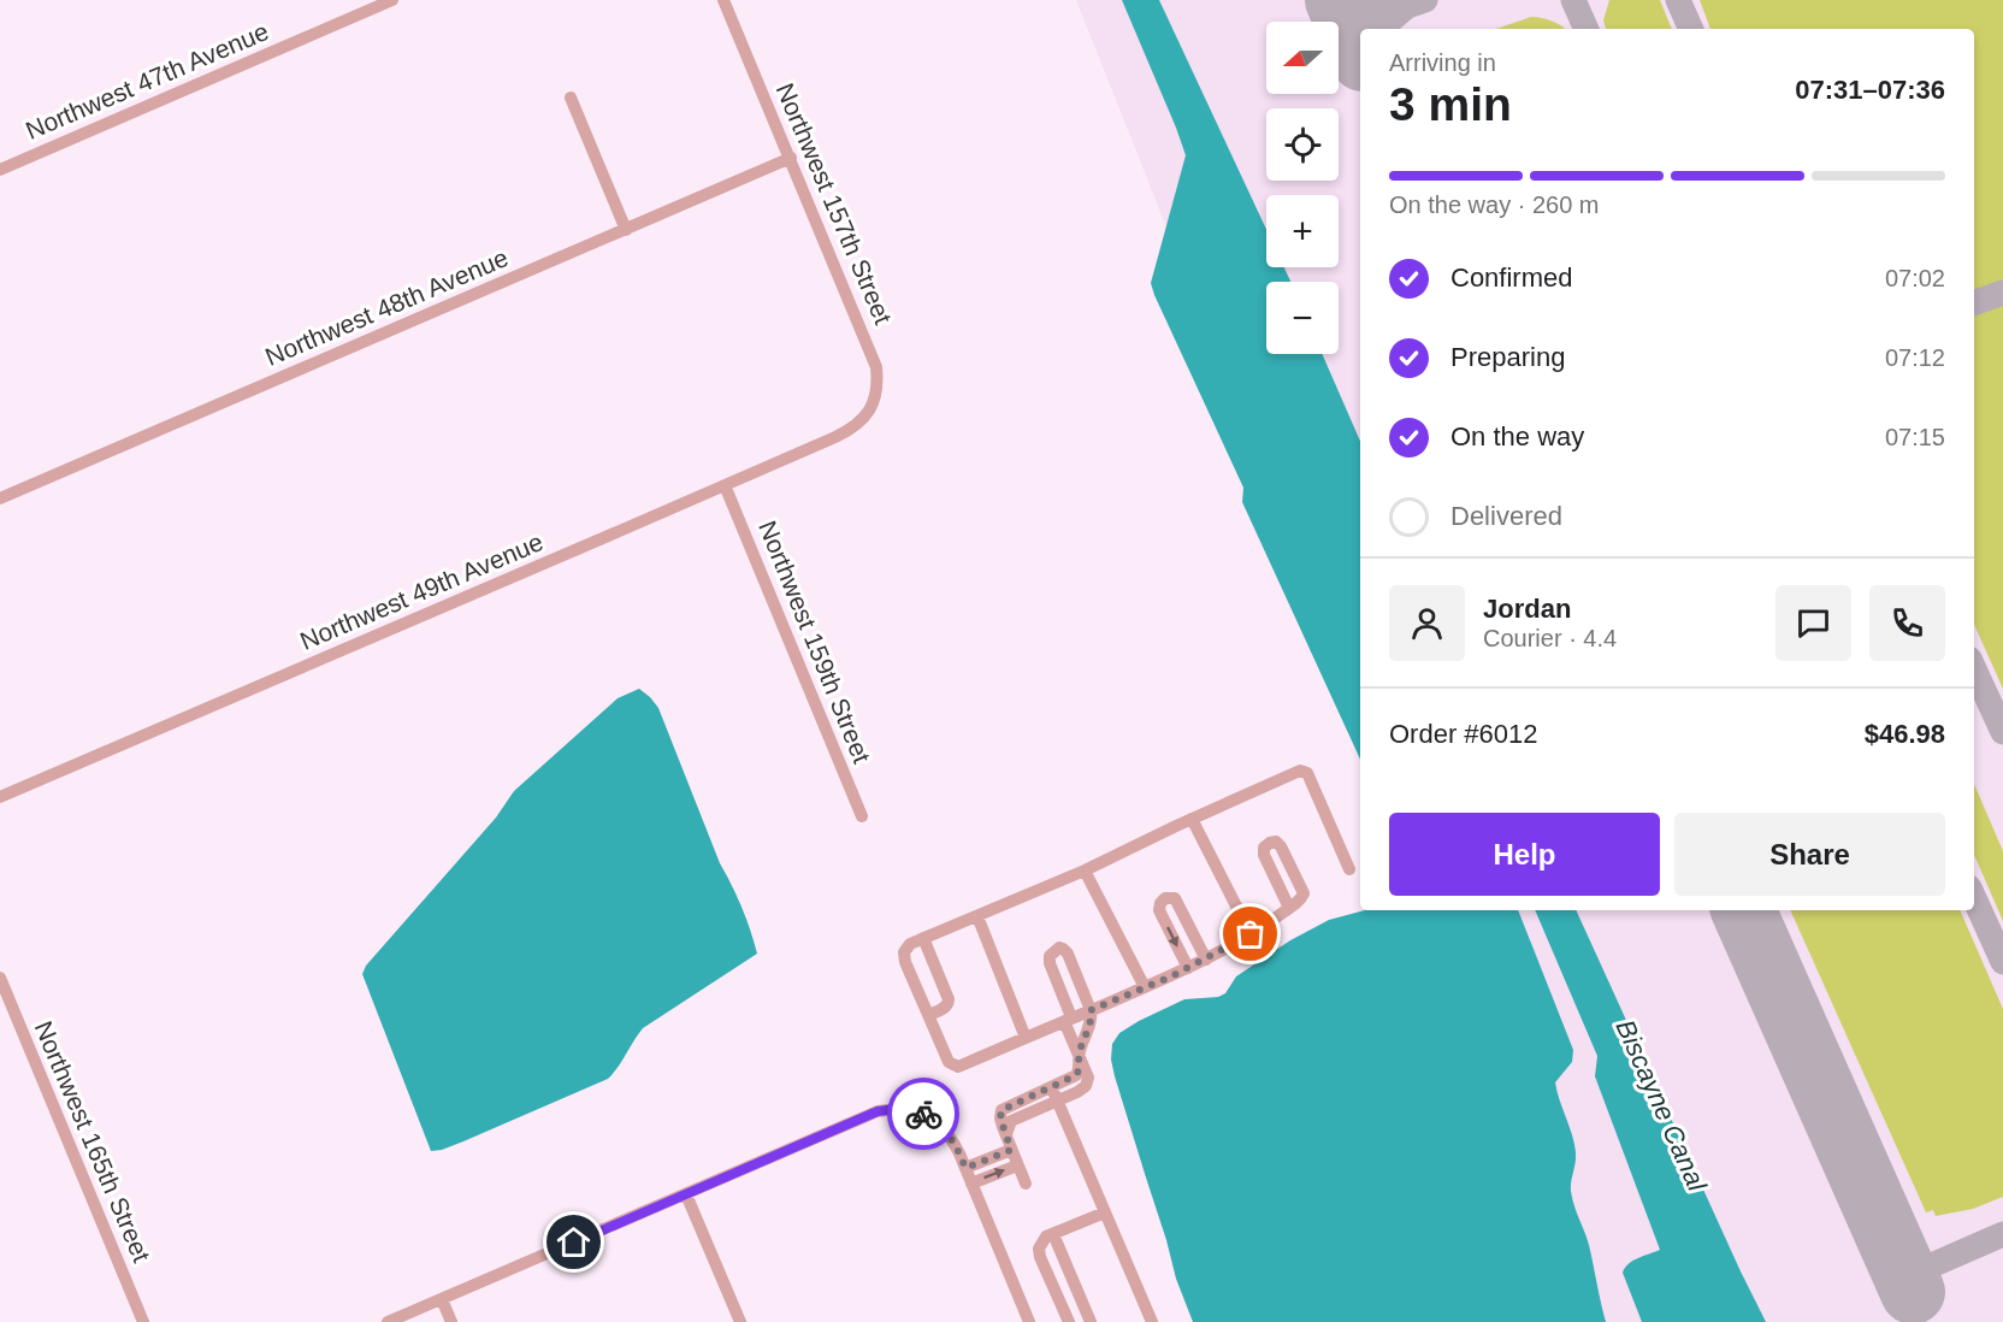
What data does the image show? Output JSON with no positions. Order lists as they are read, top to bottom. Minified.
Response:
{"streets":{"street":["Northwest 47th Avenue","Northwest 157th Street","Northwest 48th Avenue","Northwest 49th Avenue","Northwest 159th Street","Northwest 165th Street"]},"crossings":[["Northwest 157th Street","Northwest 48th Avenue"],["Northwest 157th Street","Northwest 49th Avenue"],["Northwest 49th Avenue","Northwest 159th Street"]],"water":["Biscayne Canal"],"north":"left","page":{"map_buttons":["+","−"],"heading":["3 min","Arriving in","07:31–07:36"],"panel":["Jordan","Courier · 4.4","Order #6012","$46.98"],"bar":"On the way · 260 m","list":[["Confirmed","07:02"],["Preparing","07:12"],["On the way","07:15"],"Delivered"],"buttons":["Help","Share"]}}
